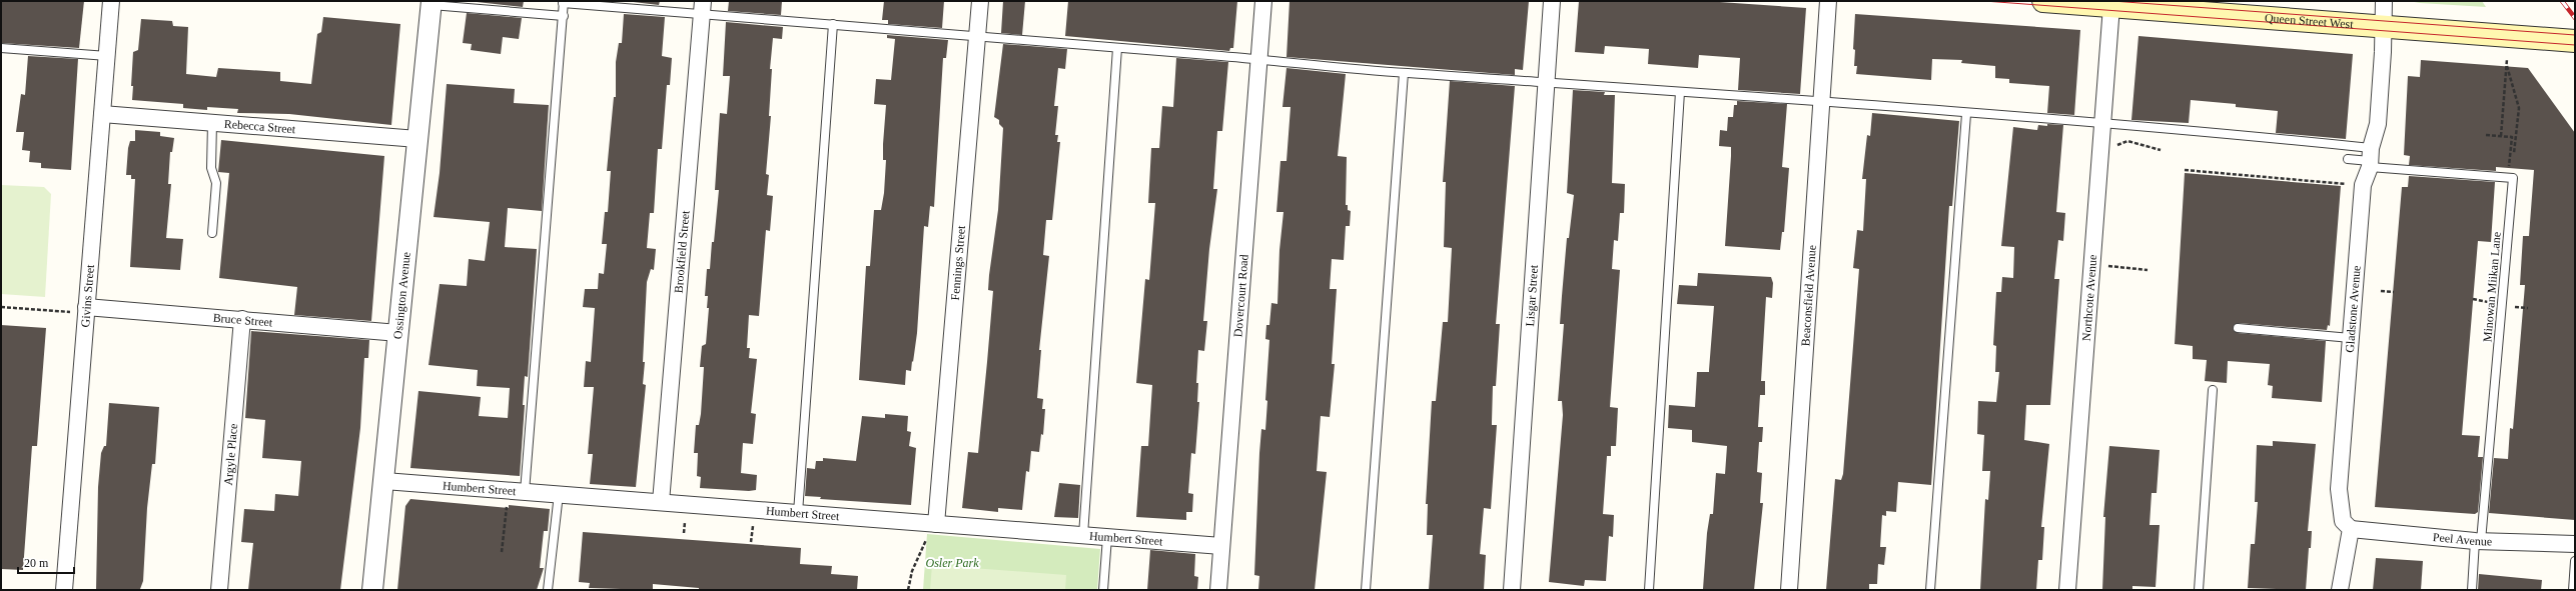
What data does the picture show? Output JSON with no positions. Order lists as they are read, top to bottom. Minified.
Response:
{"streets":{"main road":["Queen Street West"],"street":["Rebecca Street","Brookfield Street","Fennings Street","Givins Street","Dovercourt Road","Lisgar Street","Beaconsfield Avenue","Ossington Avenue","Northcote Avenue","Gladstone Avenue","Bruce Street","Argyle Place","Humbert Street","Peel Avenue"],"lane":["Minowan Miikan Lane"]},"crossings":[["Queen Street West","Northcote Avenue"],["Queen Street West","Gladstone Avenue"],["Rebecca Street","Givins Street"],["Rebecca Street","Ossington Avenue"],["Brookfield Street","Humbert Street"],["Fennings Street","Humbert Street"],["Minowan Miikan Lane","Peel Avenue"],["Givins Street","Bruce Street"],["Dovercourt Road","Humbert Street"],["Ossington Avenue","Bruce Street"],["Ossington Avenue","Humbert Street"],["Gladstone Avenue","Peel Avenue"],["Bruce Street","Argyle Place"]],"parks":["Osler Park"],"scale_bar":"20 m"}
